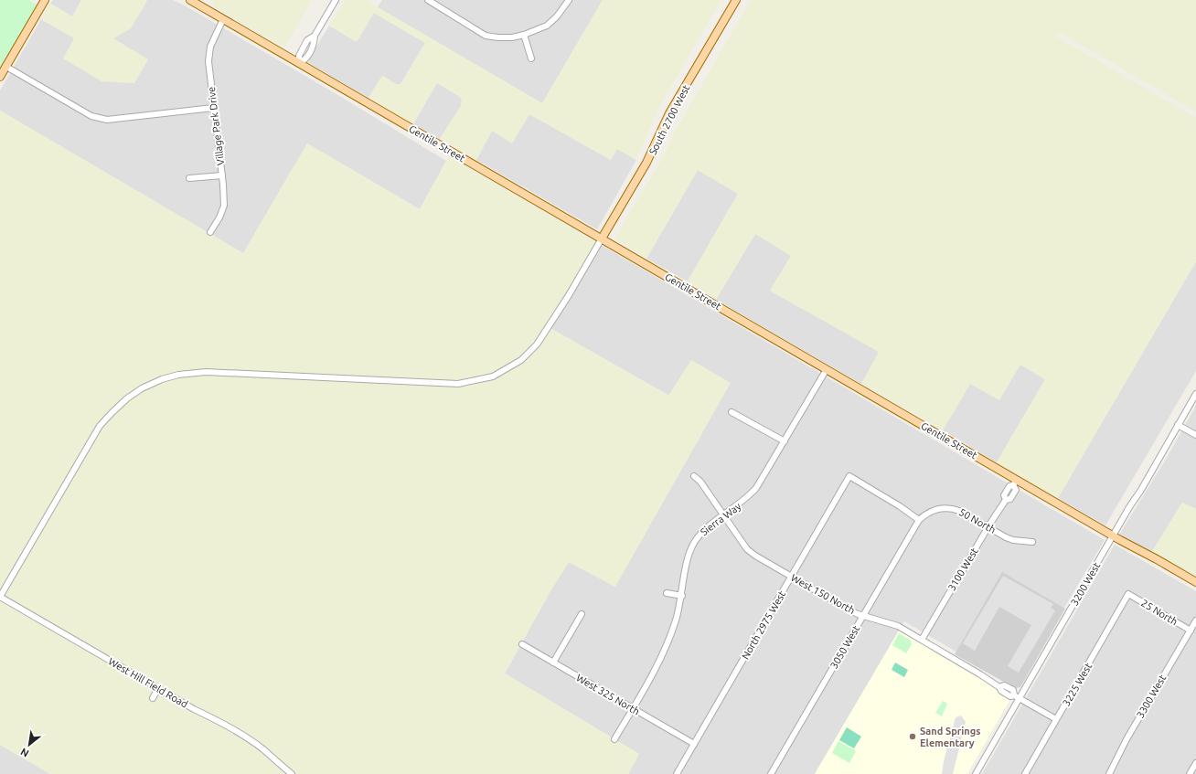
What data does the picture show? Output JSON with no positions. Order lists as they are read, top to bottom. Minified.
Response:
{"streets":{"main road":["South 2700 West","Gentile Street"],"street":["Village Park Drive","Sierra Way","50 North","3100 West","3200 West","West 150 North","25 North","North 2975 West","3050 West","West Hill Field Road","3225 West","West 325 North","3300 West"]},"crossings":[["South 2700 West","Gentile Street"],["Village Park Drive","Gentile Street"],["Gentile Street","Sierra Way"],["Gentile Street","3100 West"],["Gentile Street","3200 West"],["Sierra Way","West 150 North"],["Sierra Way","West 325 North"],["50 North","3100 West"],["50 North","North 2975 West"],["50 North","3050 West"],["3100 West","West 150 North"],["3200 West","West 150 North"],["West 150 North","North 2975 West"],["West 150 North","3050 West"],["West 150 North","3225 West"],["25 North","3225 West"],["25 North","3300 West"],["North 2975 West","3050 West"],["North 2975 West","West 325 North"]],"places":["Sand Springs Elementary"],"north":"bottom left"}
